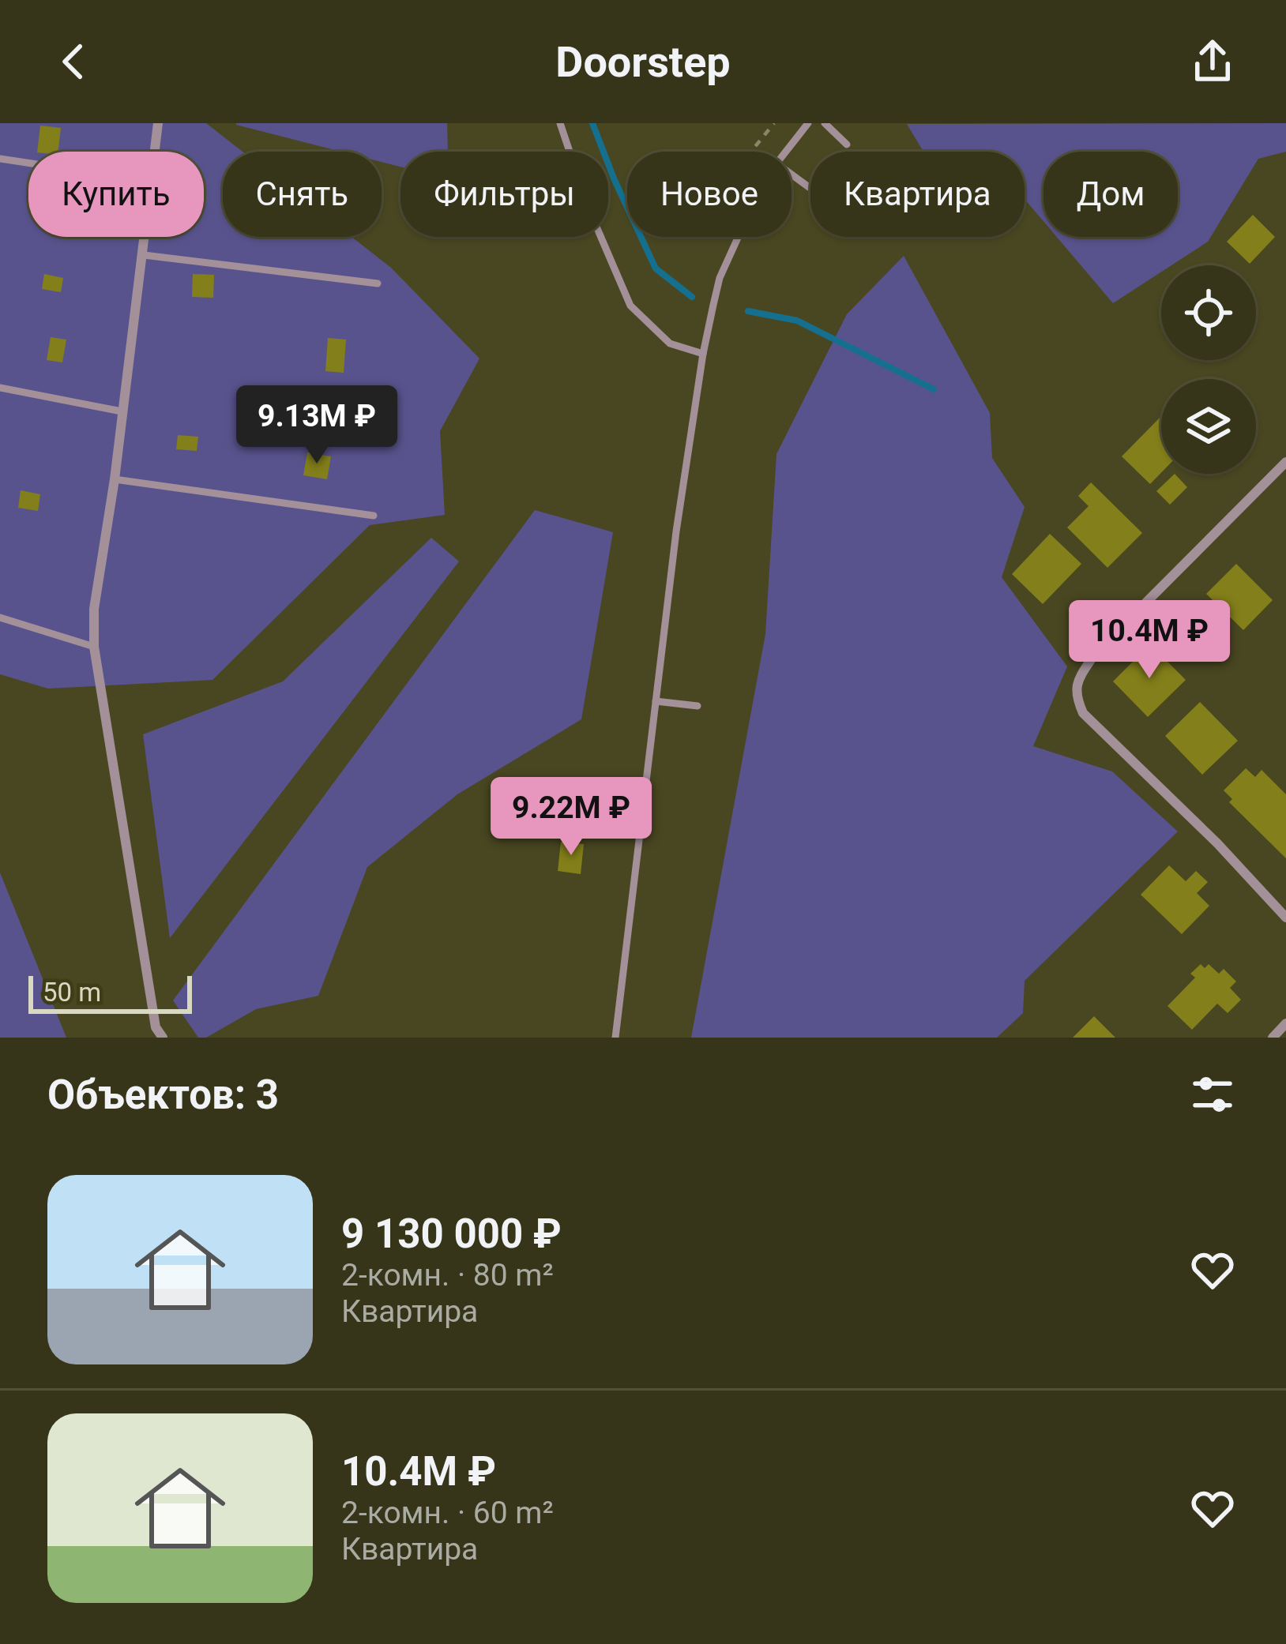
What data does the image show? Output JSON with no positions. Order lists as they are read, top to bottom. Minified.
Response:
{"scale_bar":"50 m","page":{"header":"Doorstep","chip":["Купить","Снять","Фильтры","Новое","Квартира","Дом"],"price":["9.13M ₽","10.4M ₽","9.22M ₽"],"scale":"50 m","heading":"Объектов: 3","list":[{"name":"9 130 000 ₽","note":"2-комн. · 80 m² · Квартира"},{"name":"10.4M ₽","note":"2-комн. · 60 m² · Квартира"}]}}
